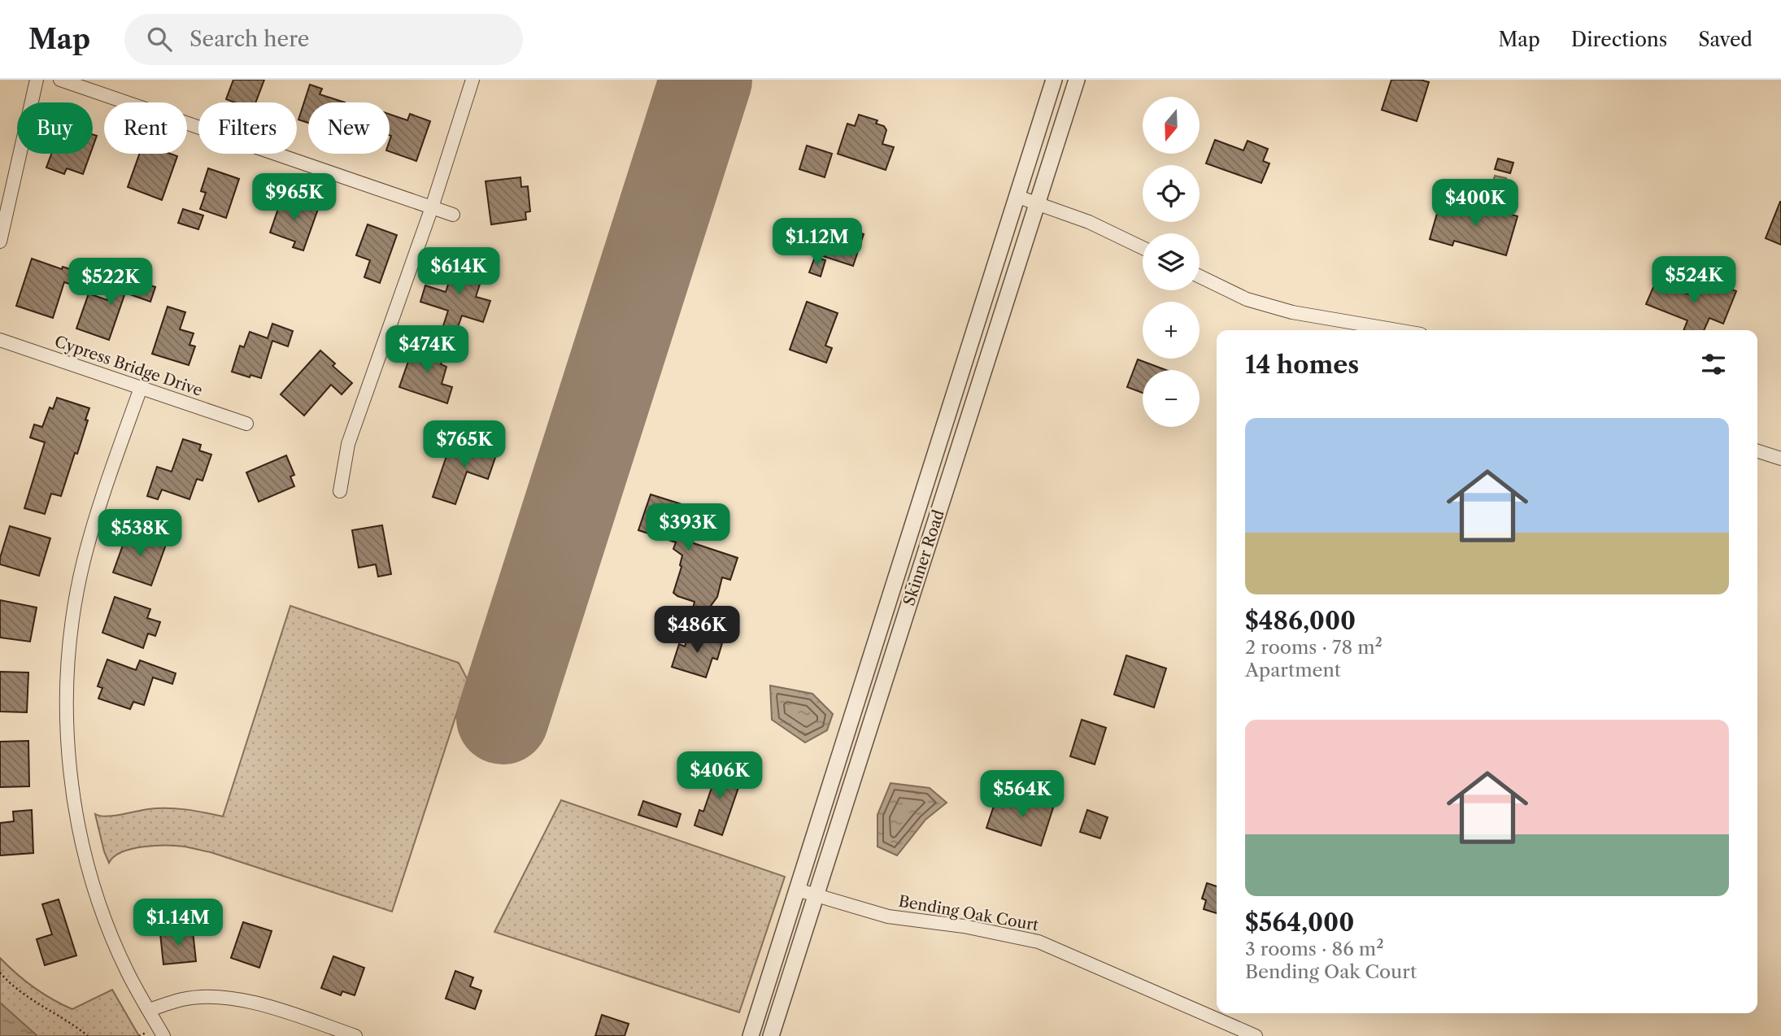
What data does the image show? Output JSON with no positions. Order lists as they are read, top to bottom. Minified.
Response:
{"streets":{"street":["Cypress Bridge Drive","Skinner Road","Bending Oak Court"]},"crossings":[["Skinner Road","Bending Oak Court"]],"north":"bottom","page":{"header":"Map","search":"Search here","nav":["Map","Directions","Saved"],"map_buttons":["+","−"],"chip":["Buy","Rent","Filters","New"],"price":["$965K","$400K","$1.12M","$614K","$524K","$522K","$474K","$765K","$393K","$538K","$486K","$406K","$564K","$1.14M"],"heading":"14 homes","list":[{"name":"$486,000","note":"2 rooms · 78 m² · Apartment"},{"name":"$564,000","note":"3 rooms · 86 m² · Bending Oak Court"}]}}
